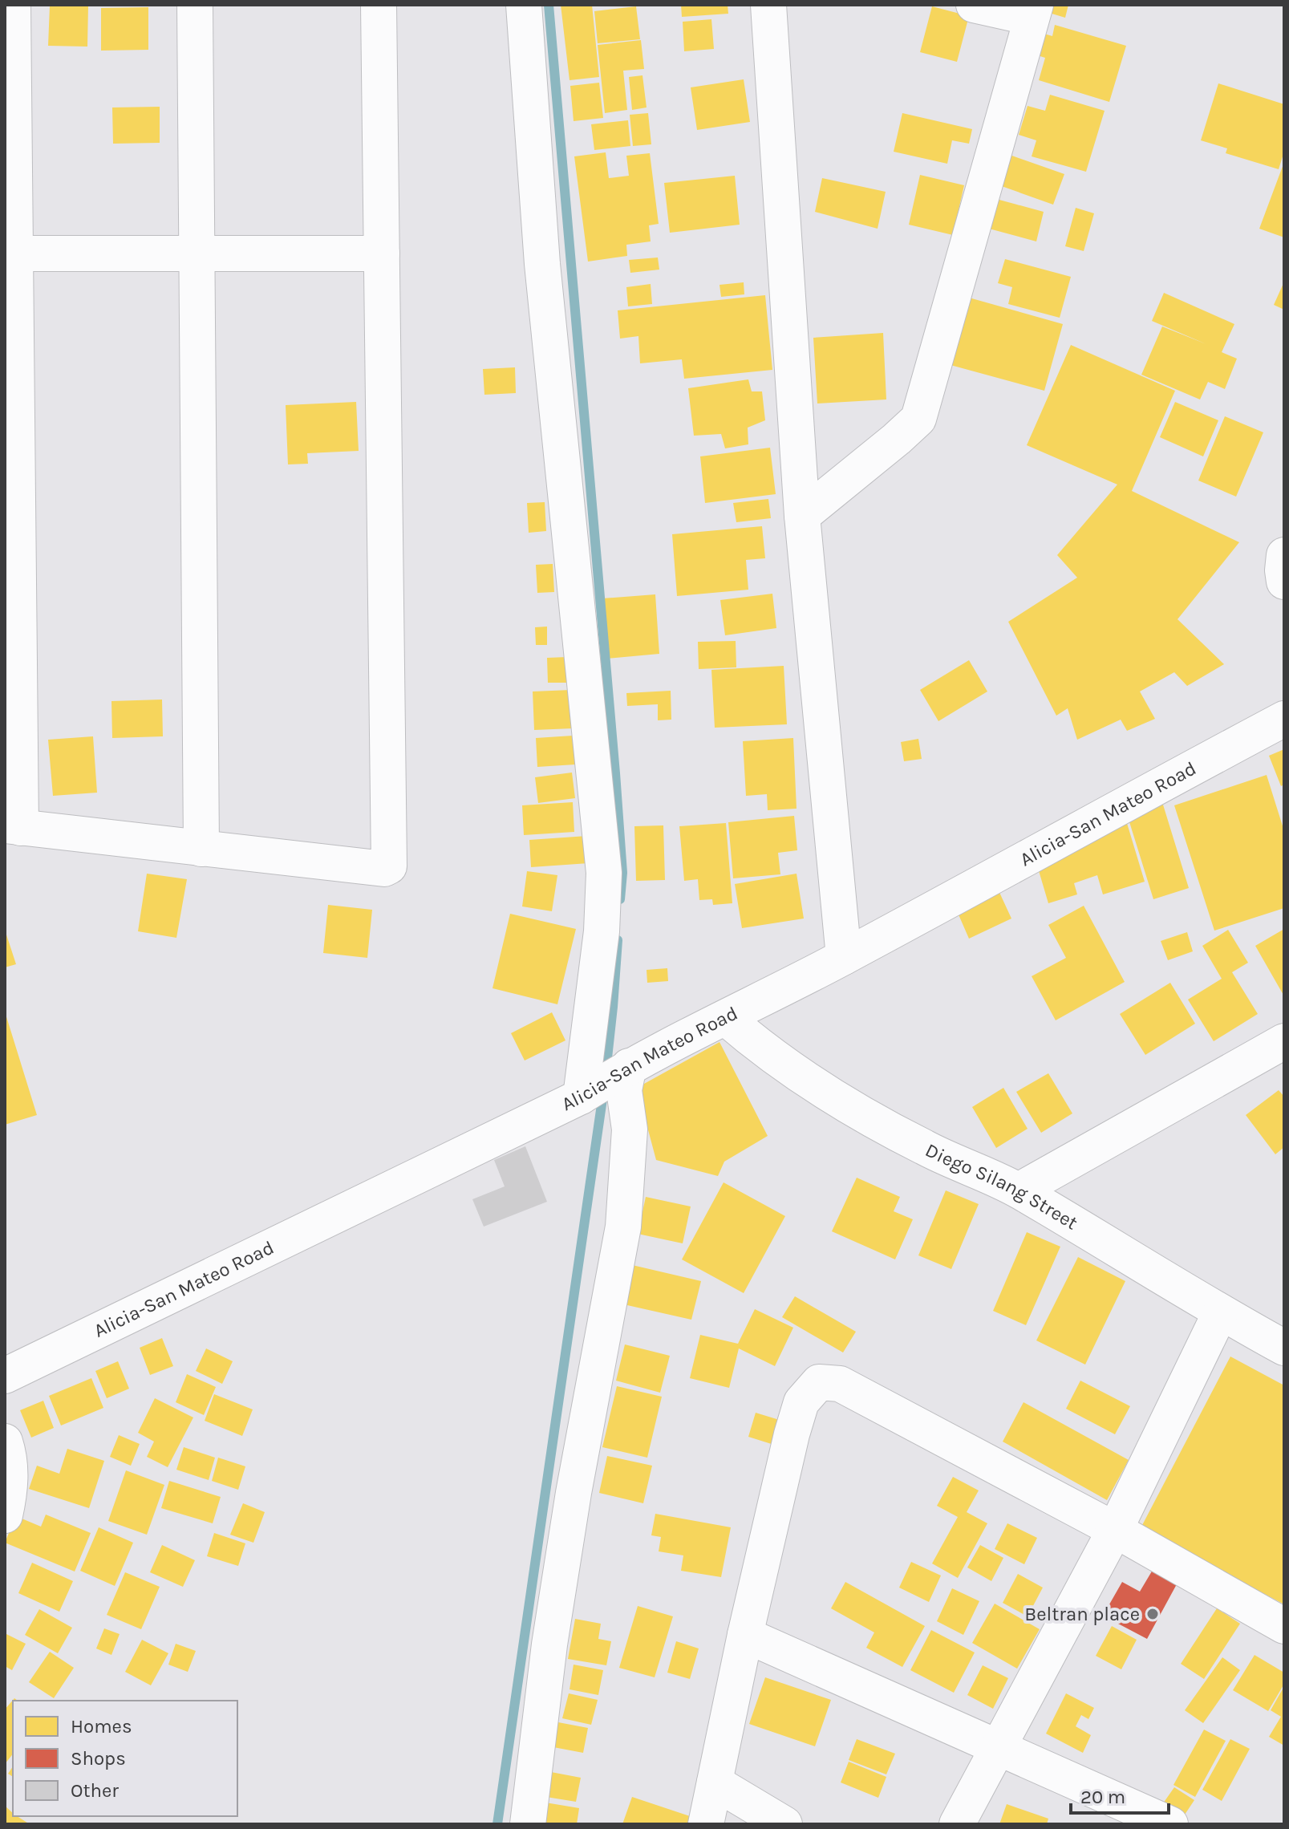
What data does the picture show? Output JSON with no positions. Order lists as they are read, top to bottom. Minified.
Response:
{"streets":{"street":["Alicia-San Mateo Road","Diego Silang Street"]},"crossings":[["Alicia-San Mateo Road","Diego Silang Street"]],"places":["Beltran place"],"legend":["Homes","Shops","Other"],"scale_bar":"20 m"}
